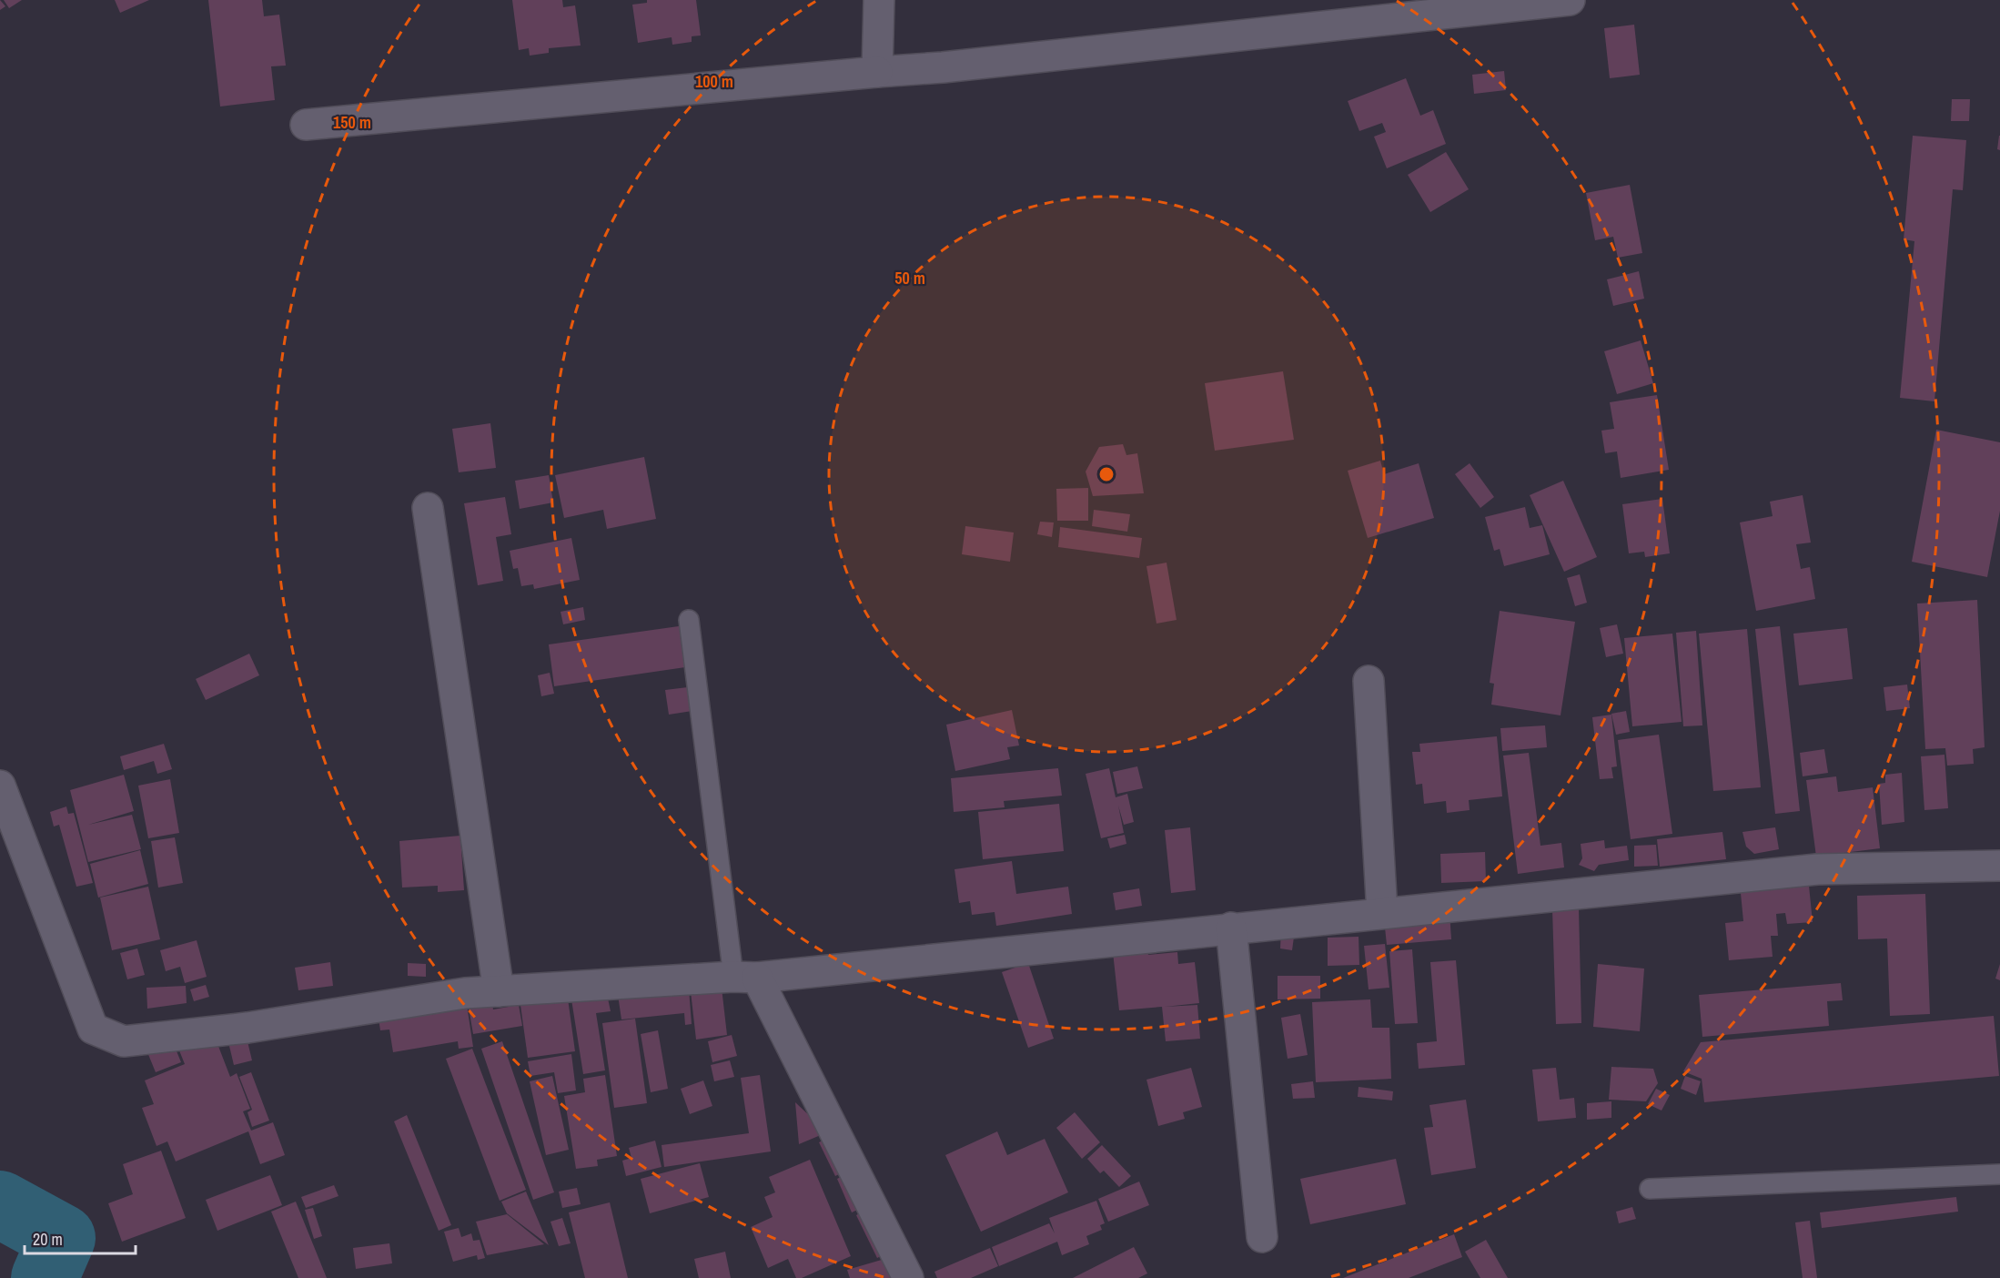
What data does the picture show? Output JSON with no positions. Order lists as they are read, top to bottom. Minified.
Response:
{"scale_bar":"20 m","rings":["100 m","150 m","50 m"]}
